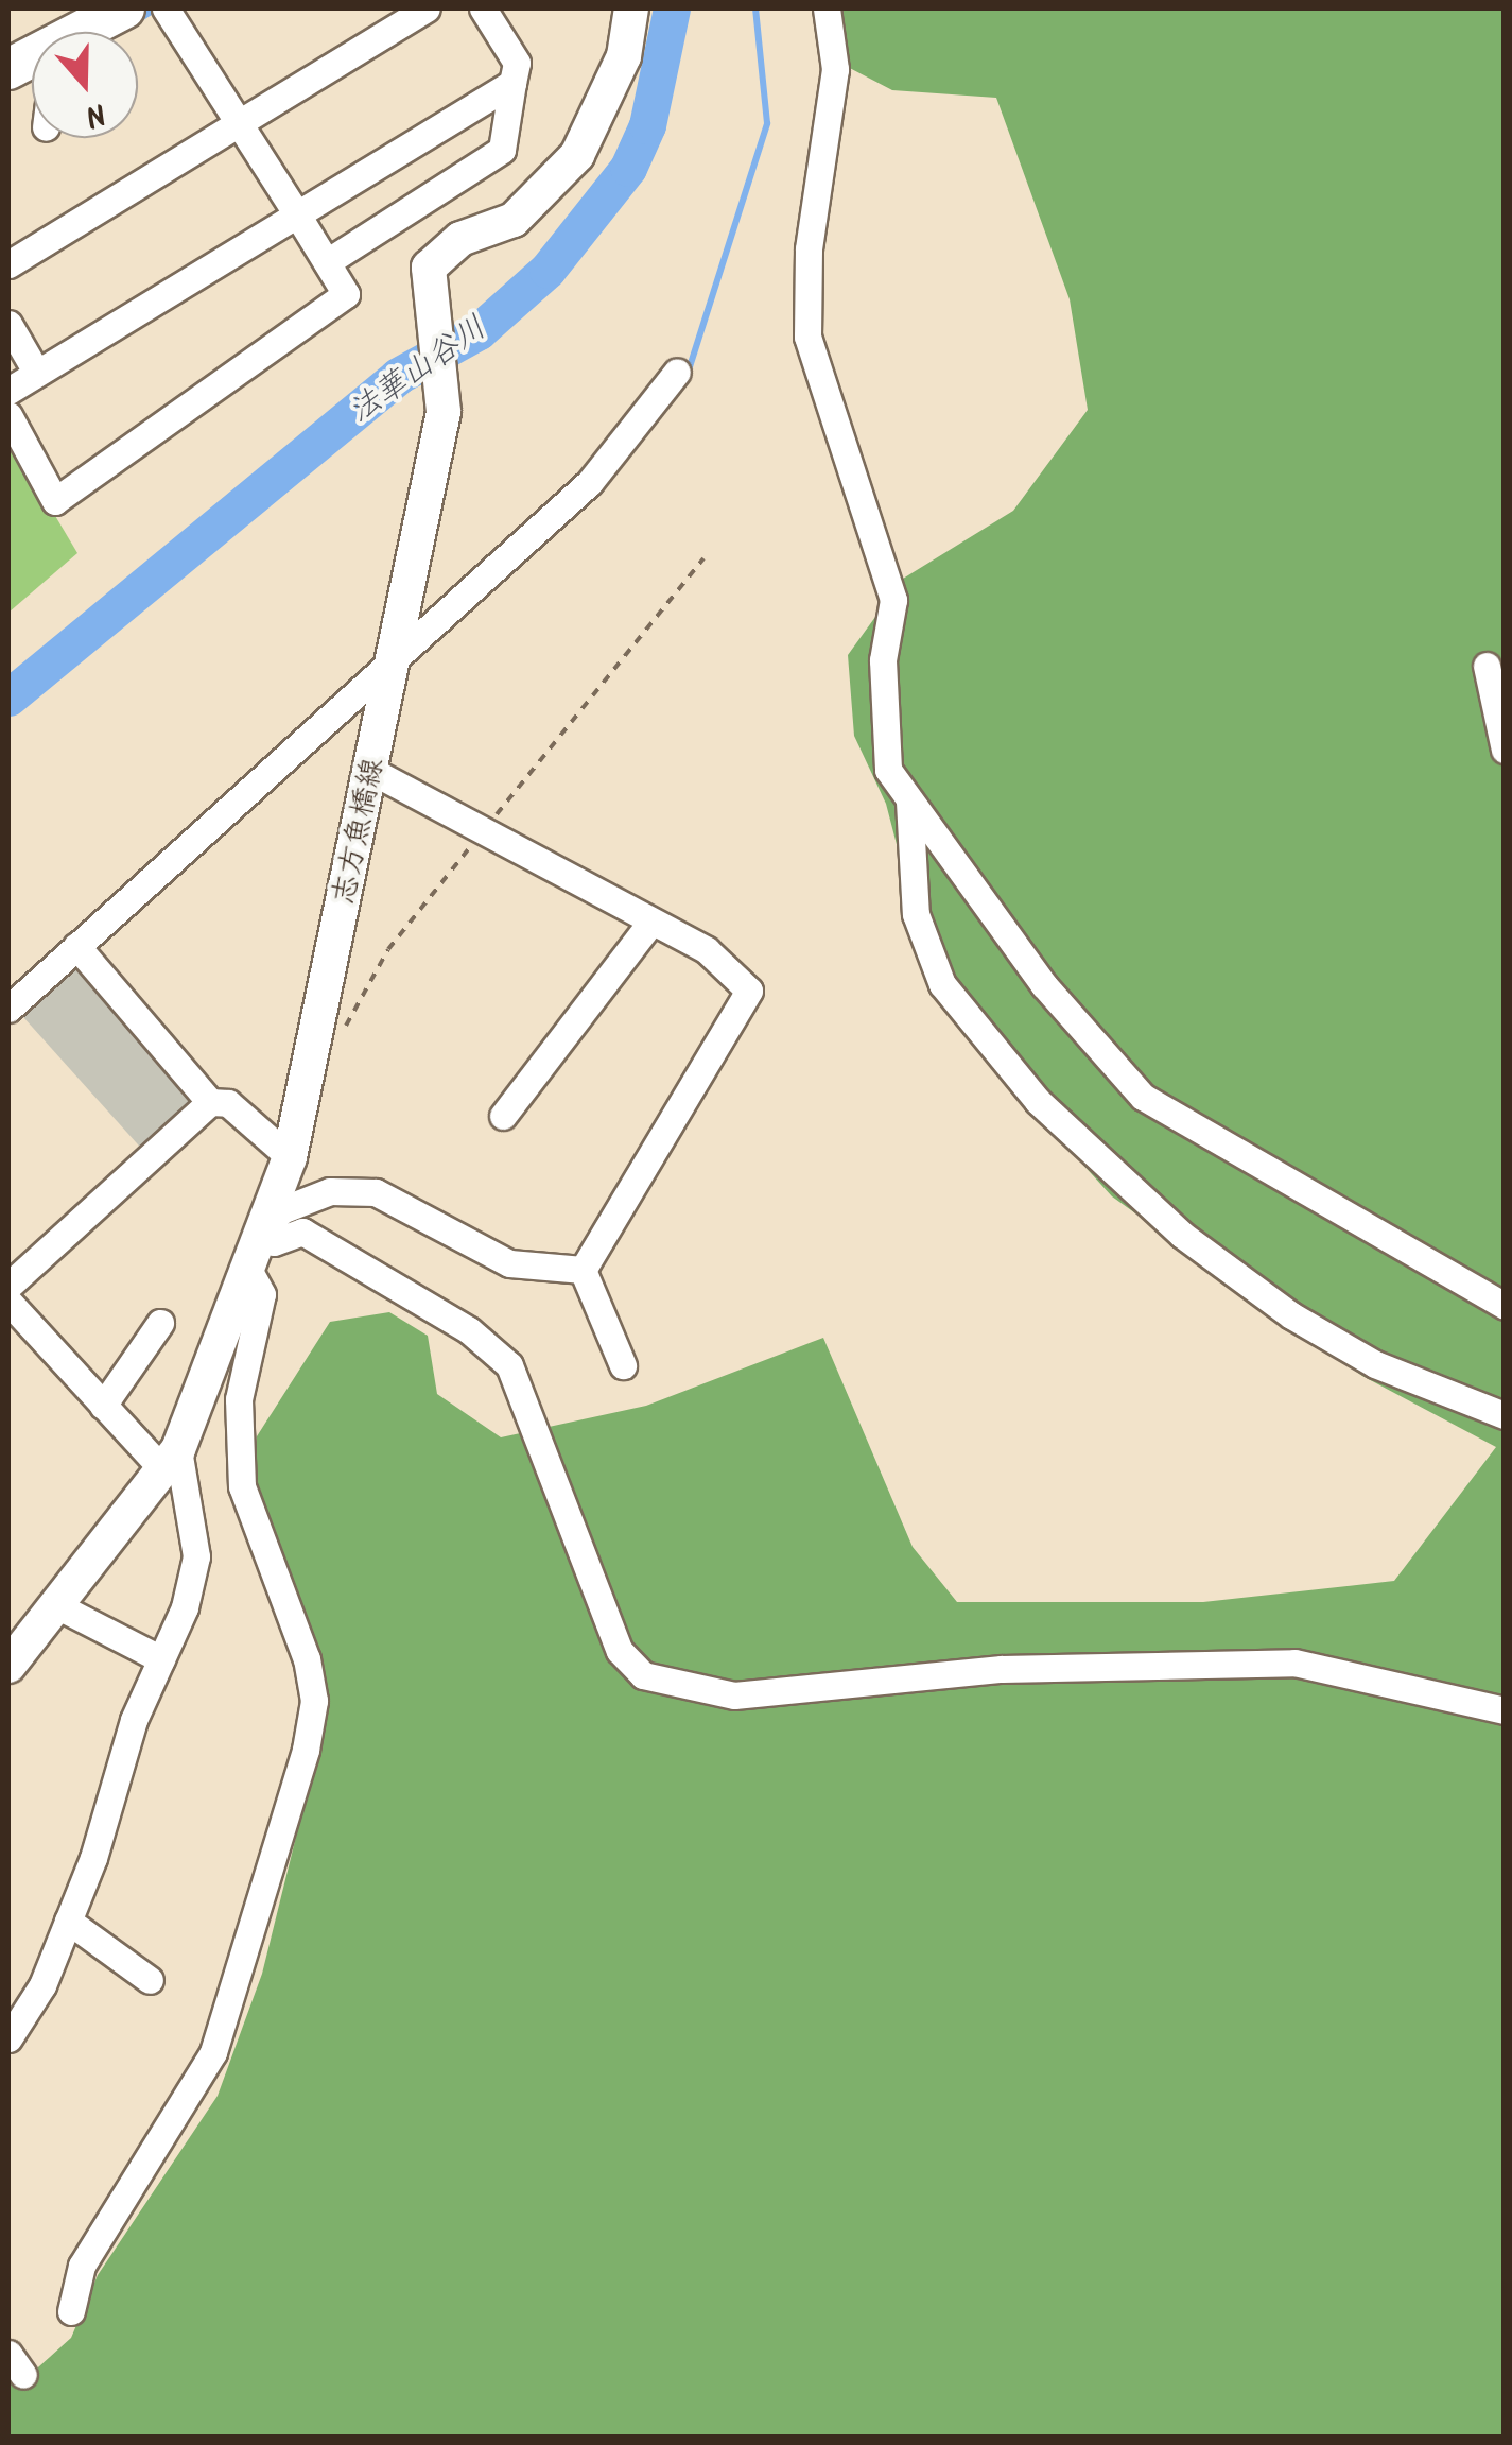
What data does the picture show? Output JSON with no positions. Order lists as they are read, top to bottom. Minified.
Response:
{"streets":{"main road":["志方魚橋線"]},"water":["法華山谷川"],"north":"bottom"}
